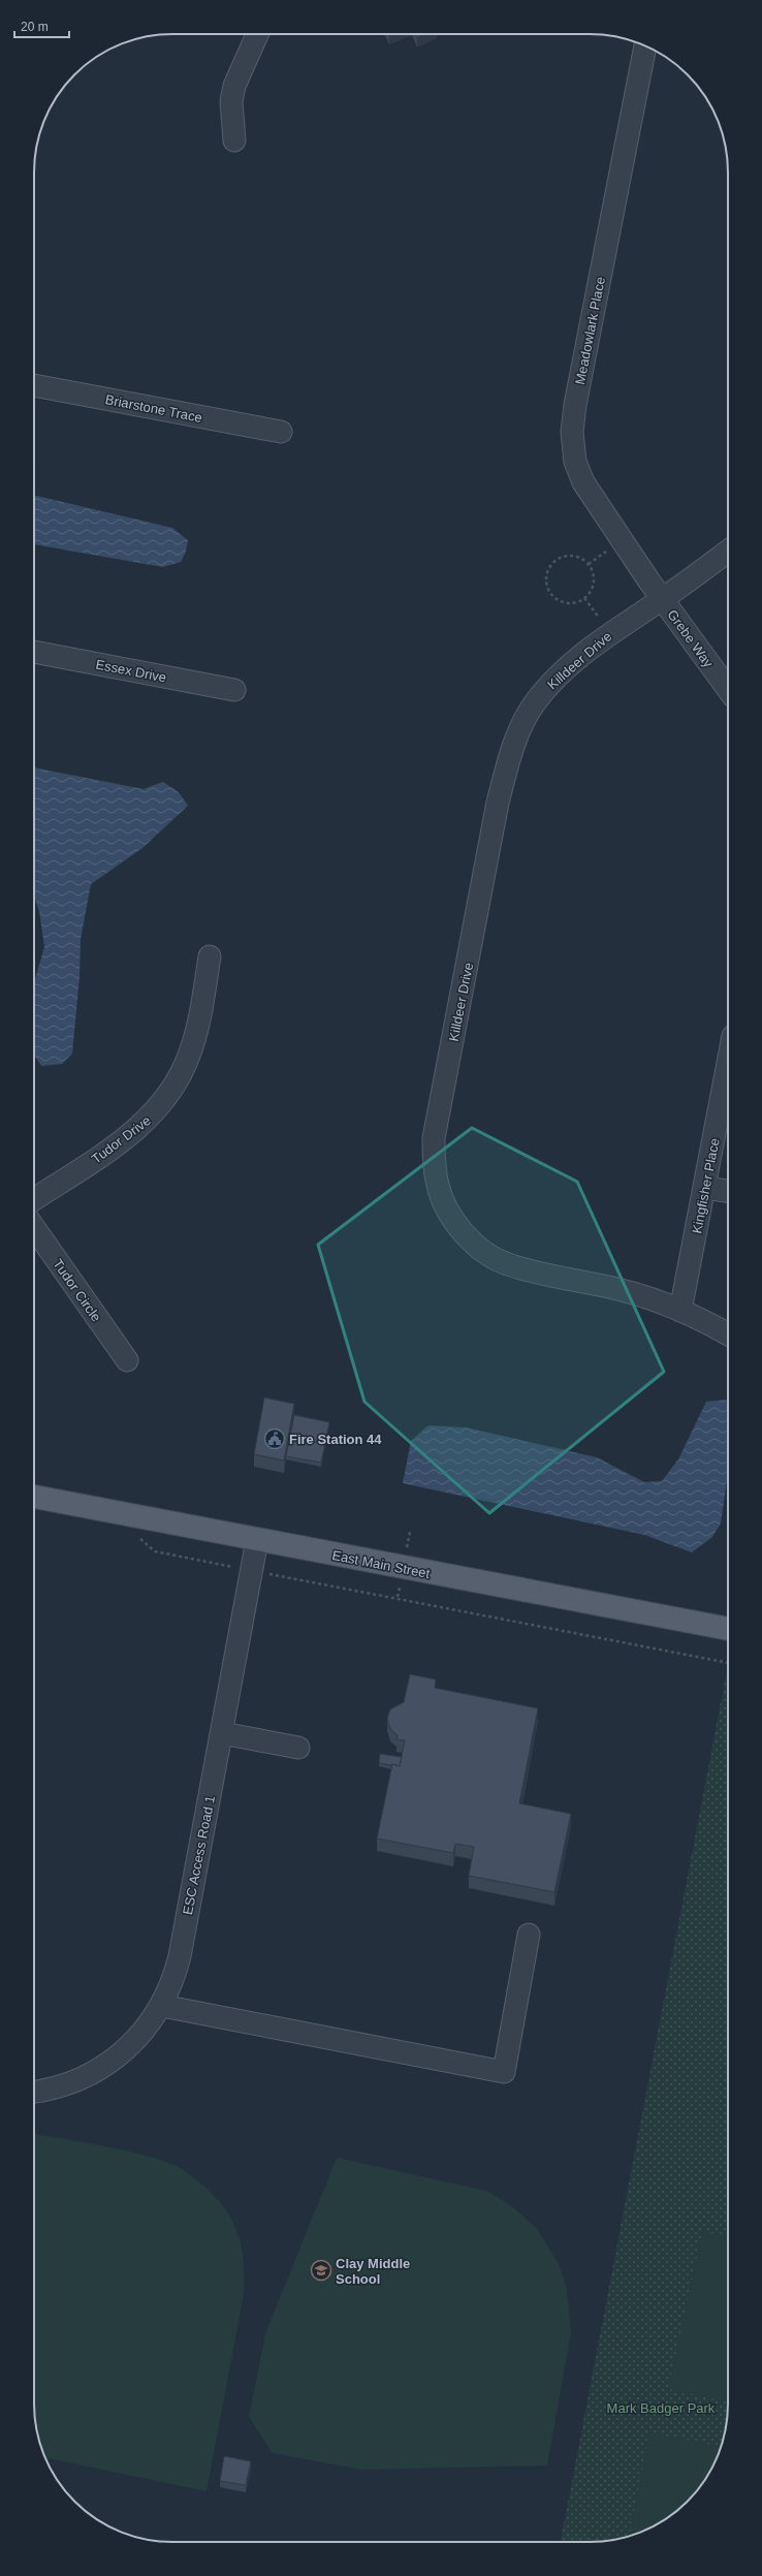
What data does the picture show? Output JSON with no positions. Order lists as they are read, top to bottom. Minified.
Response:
{"streets":{"main road":["East Main Street"],"street":["Meadowlark Place","Briarstone Trace","Grebe Way","Killdeer Drive","Essex Drive","Tudor Drive","Kingfisher Place","Tudor Circle","ESC Access Road 1"]},"crossings":[["Meadowlark Place","Grebe Way"],["Meadowlark Place","Killdeer Drive"],["Grebe Way","Killdeer Drive"],["Killdeer Drive","Kingfisher Place"],["East Main Street","ESC Access Road 1"]],"parks":["Mark Badger Park"],"places":{"public building":["Fire Station 44"],"school or university":["Clay Middle School"]},"scale_bar":"20 m"}
